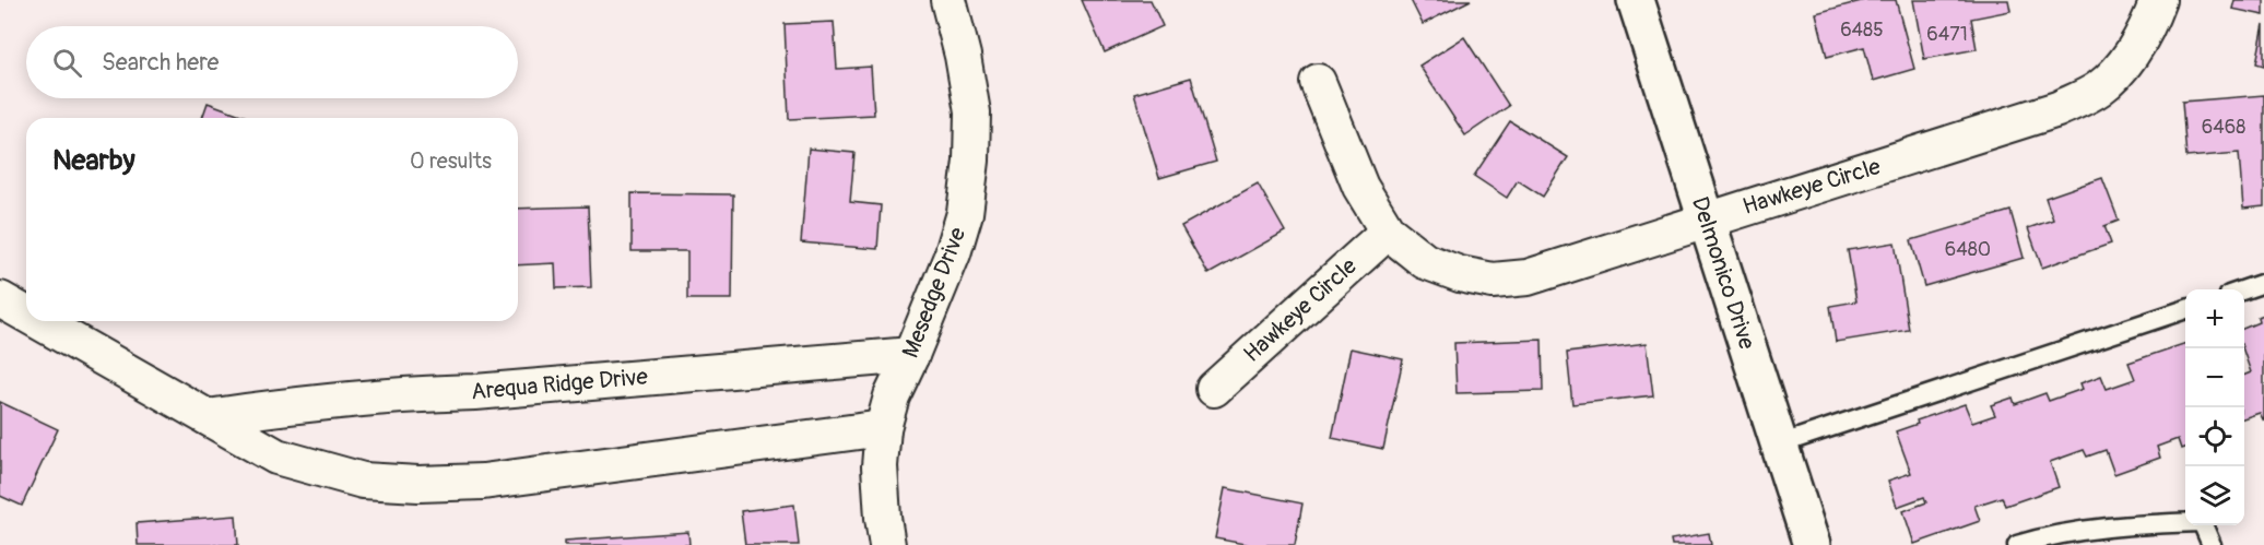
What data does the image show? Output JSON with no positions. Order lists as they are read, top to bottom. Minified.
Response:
{"streets":{"street":["Hawkeye Circle","Delmonico Drive","Mesedge Drive","Arequa Ridge Drive"]},"crossings":[["Hawkeye Circle","Delmonico Drive"],["Mesedge Drive","Arequa Ridge Drive"]],"house_numbers":["6485","6471","6468","6480"],"page":{"search":"Search here","heading":["Nearby","0 results"],"map_buttons":["+","−"]}}
